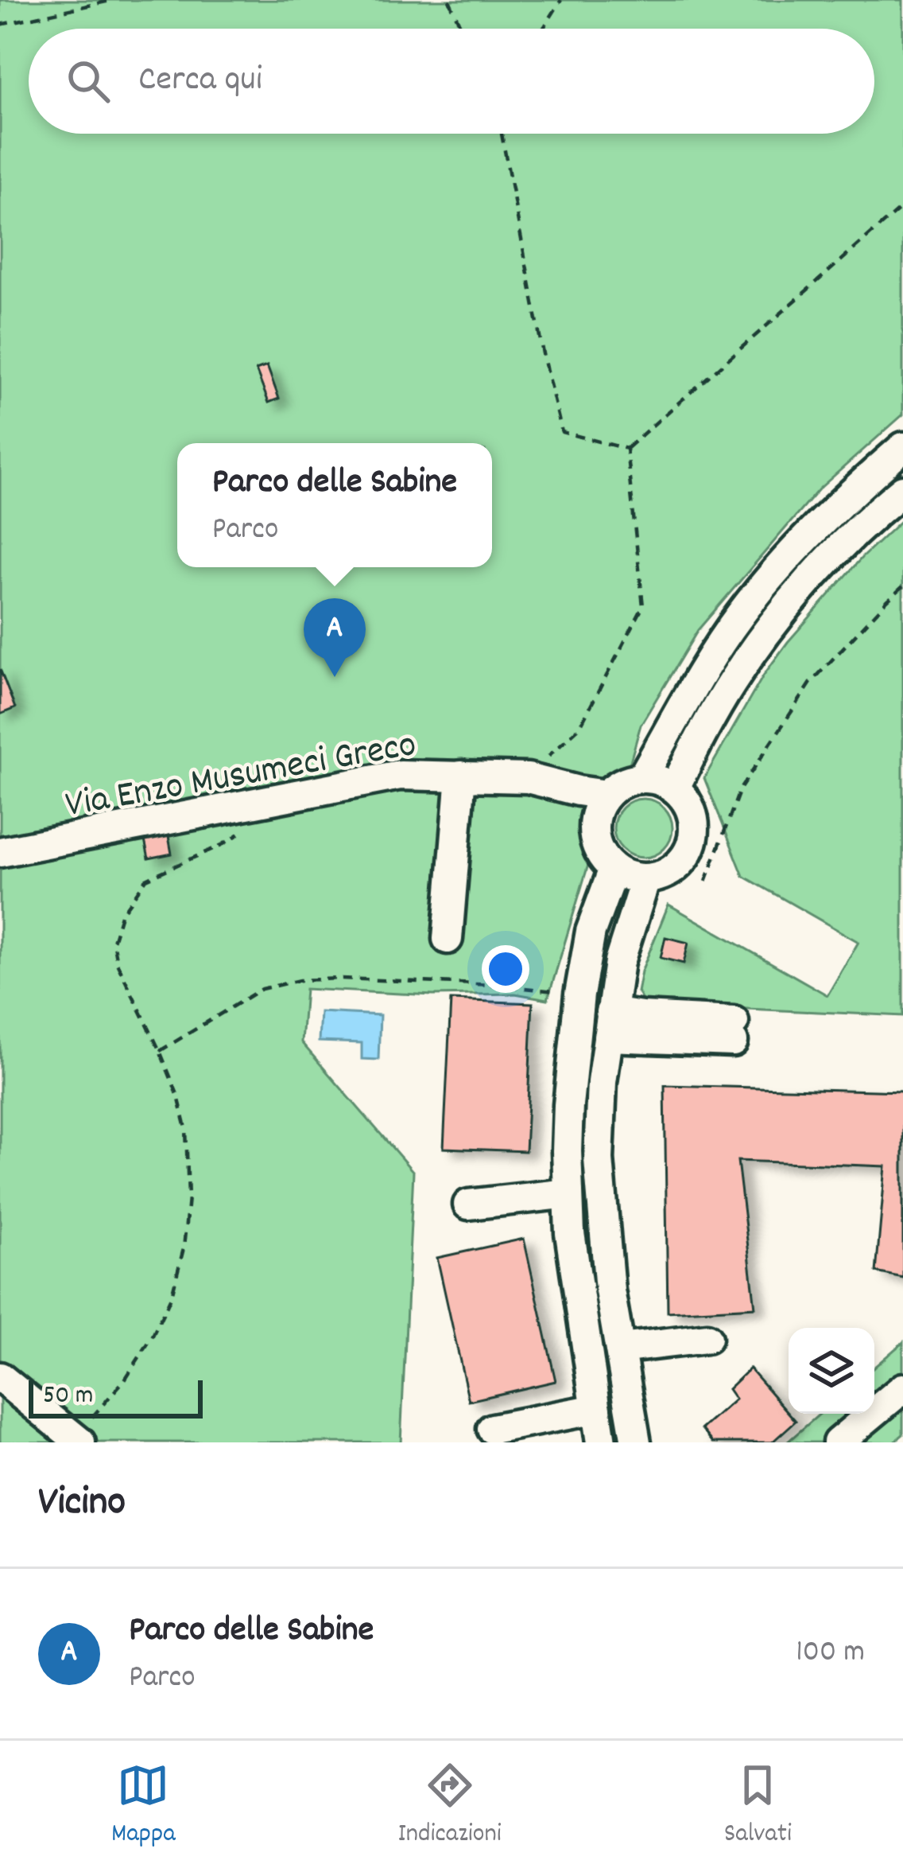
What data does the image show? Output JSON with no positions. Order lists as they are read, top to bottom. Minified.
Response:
{"streets":{"street":["Via Enzo Musumeci Greco"]},"scale_bar":"50 m","page":{"search":"Cerca qui","popup":["Parco delle Sabine","Parco"],"pins":"A","scale":"50 m","heading":"Vicino","list":[{"mark":"A","name":"Parco delle Sabine","note":"Parco","value":"100 m"}],"nav":["Mappa","Indicazioni","Salvati"]}}
